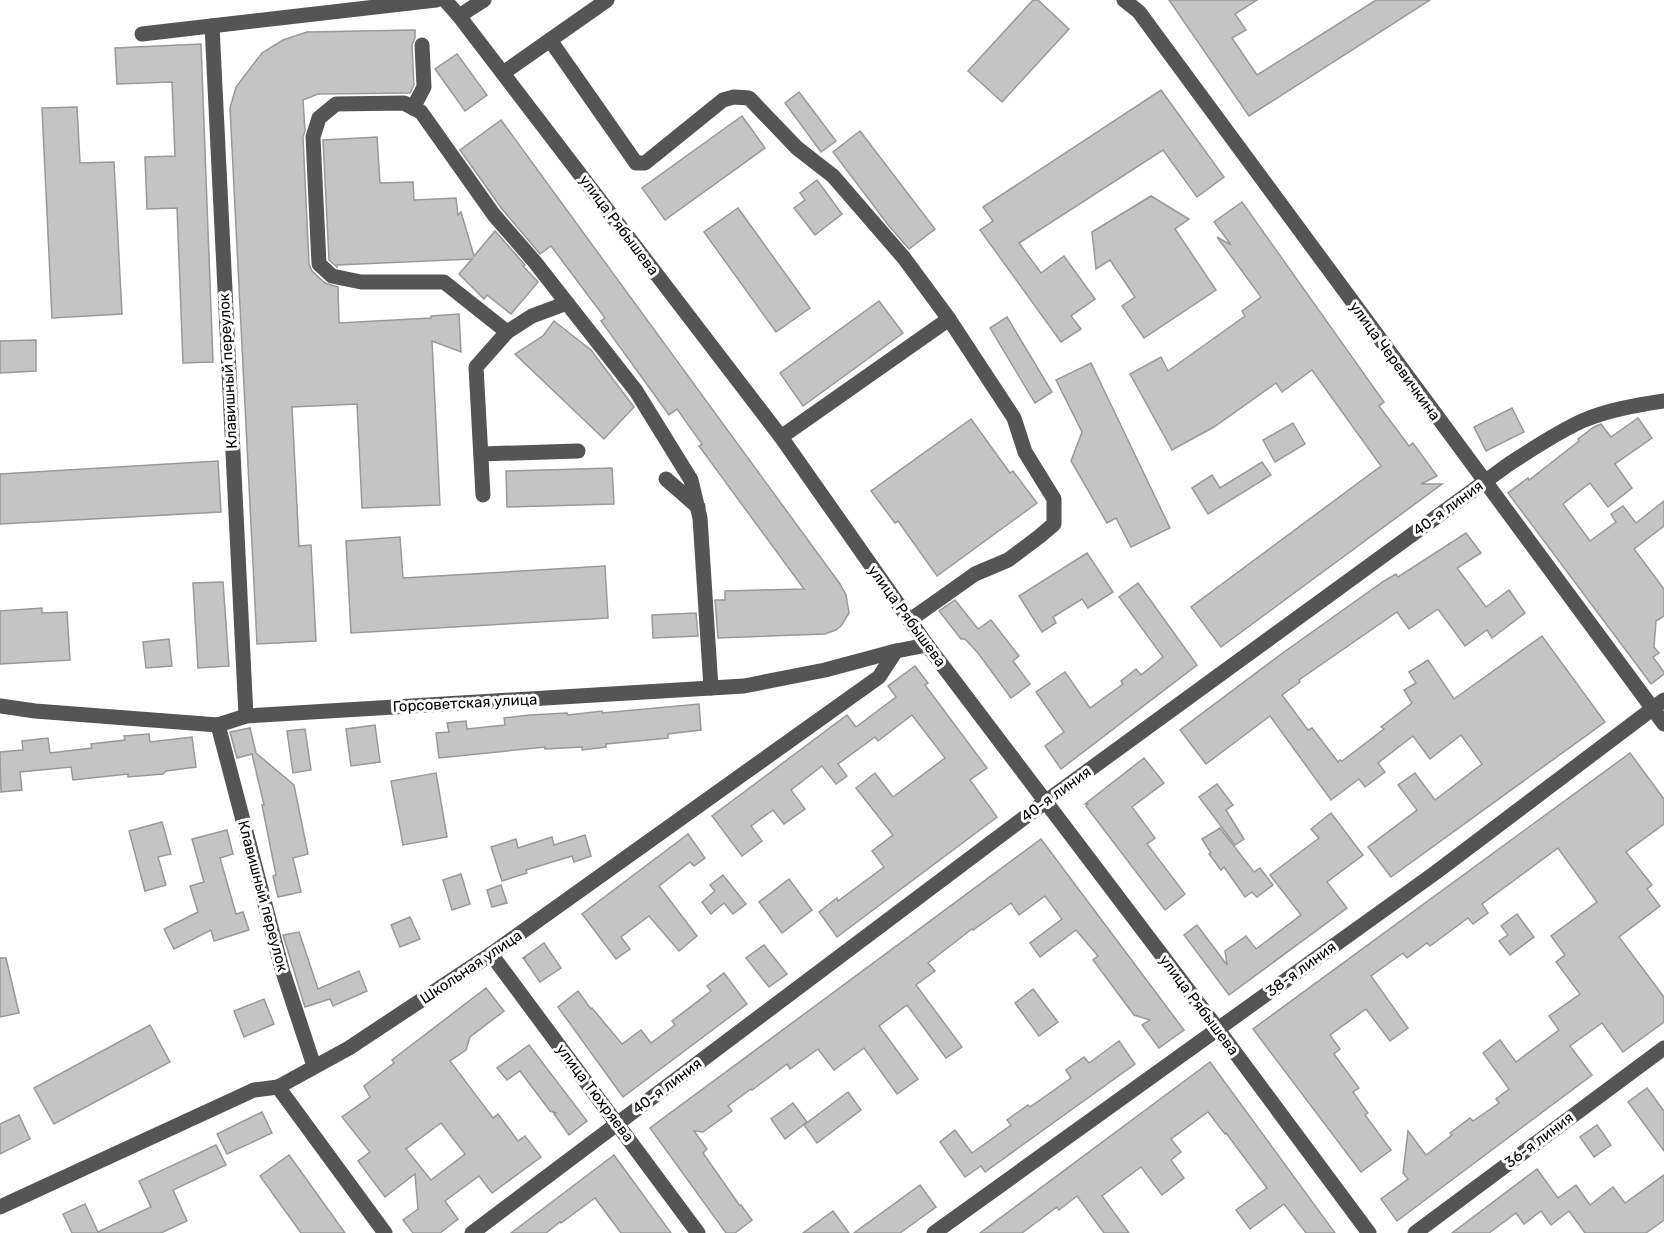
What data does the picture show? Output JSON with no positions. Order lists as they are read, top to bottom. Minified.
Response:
{"streets":{"street":["улица Рябышева","улица Черевичкина","Клавишный переулок","40-я линия","Горсоветская улица","Школьная улица","38-я линия","улица Тюхряева","36-я линия"]},"crossings":[["улица Рябышева","40-я линия"],["улица Рябышева","Горсоветская улица"],["улица Рябышева","38-я линия"],["улица Черевичкина","40-я линия"],["улица Черевичкина","38-я линия"],["Клавишный переулок","Горсоветская улица"],["Клавишный переулок","Школьная улица"],["40-я линия","улица Тюхряева"],["Горсоветская улица","Школьная улица"],["Школьная улица","улица Тюхряева"]]}
